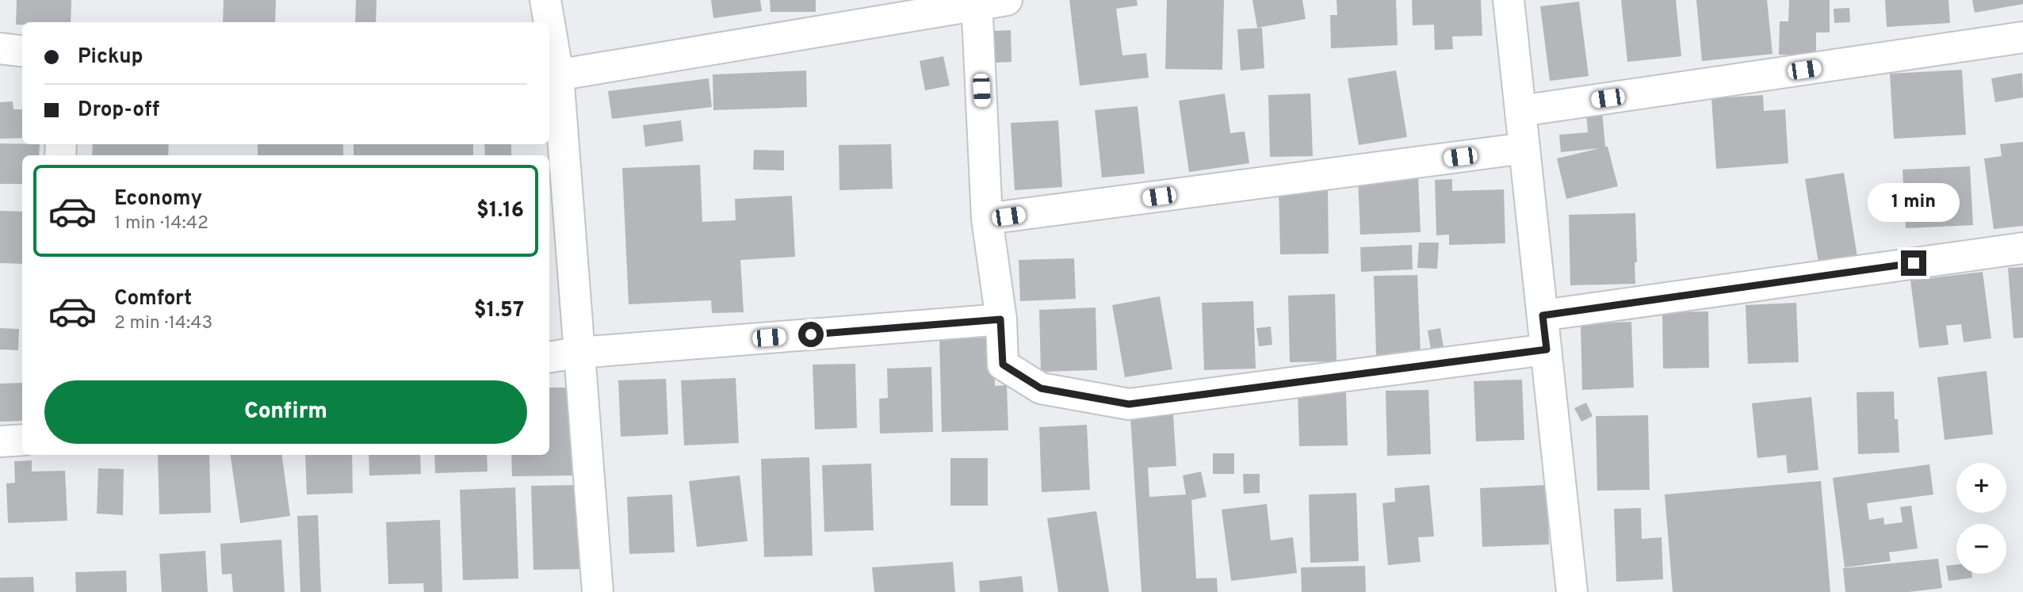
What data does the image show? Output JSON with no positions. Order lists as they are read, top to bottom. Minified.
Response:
{"page":{"banner":["Pickup","Drop-off"],"list":[{"name":"Economy","note":"1 min · 14:42","value":"$1.16"},{"name":"Comfort","note":"2 min · 14:43","value":"$1.57"}],"bubble":"1 min","buttons":"Confirm","map_buttons":["+","−"]}}
